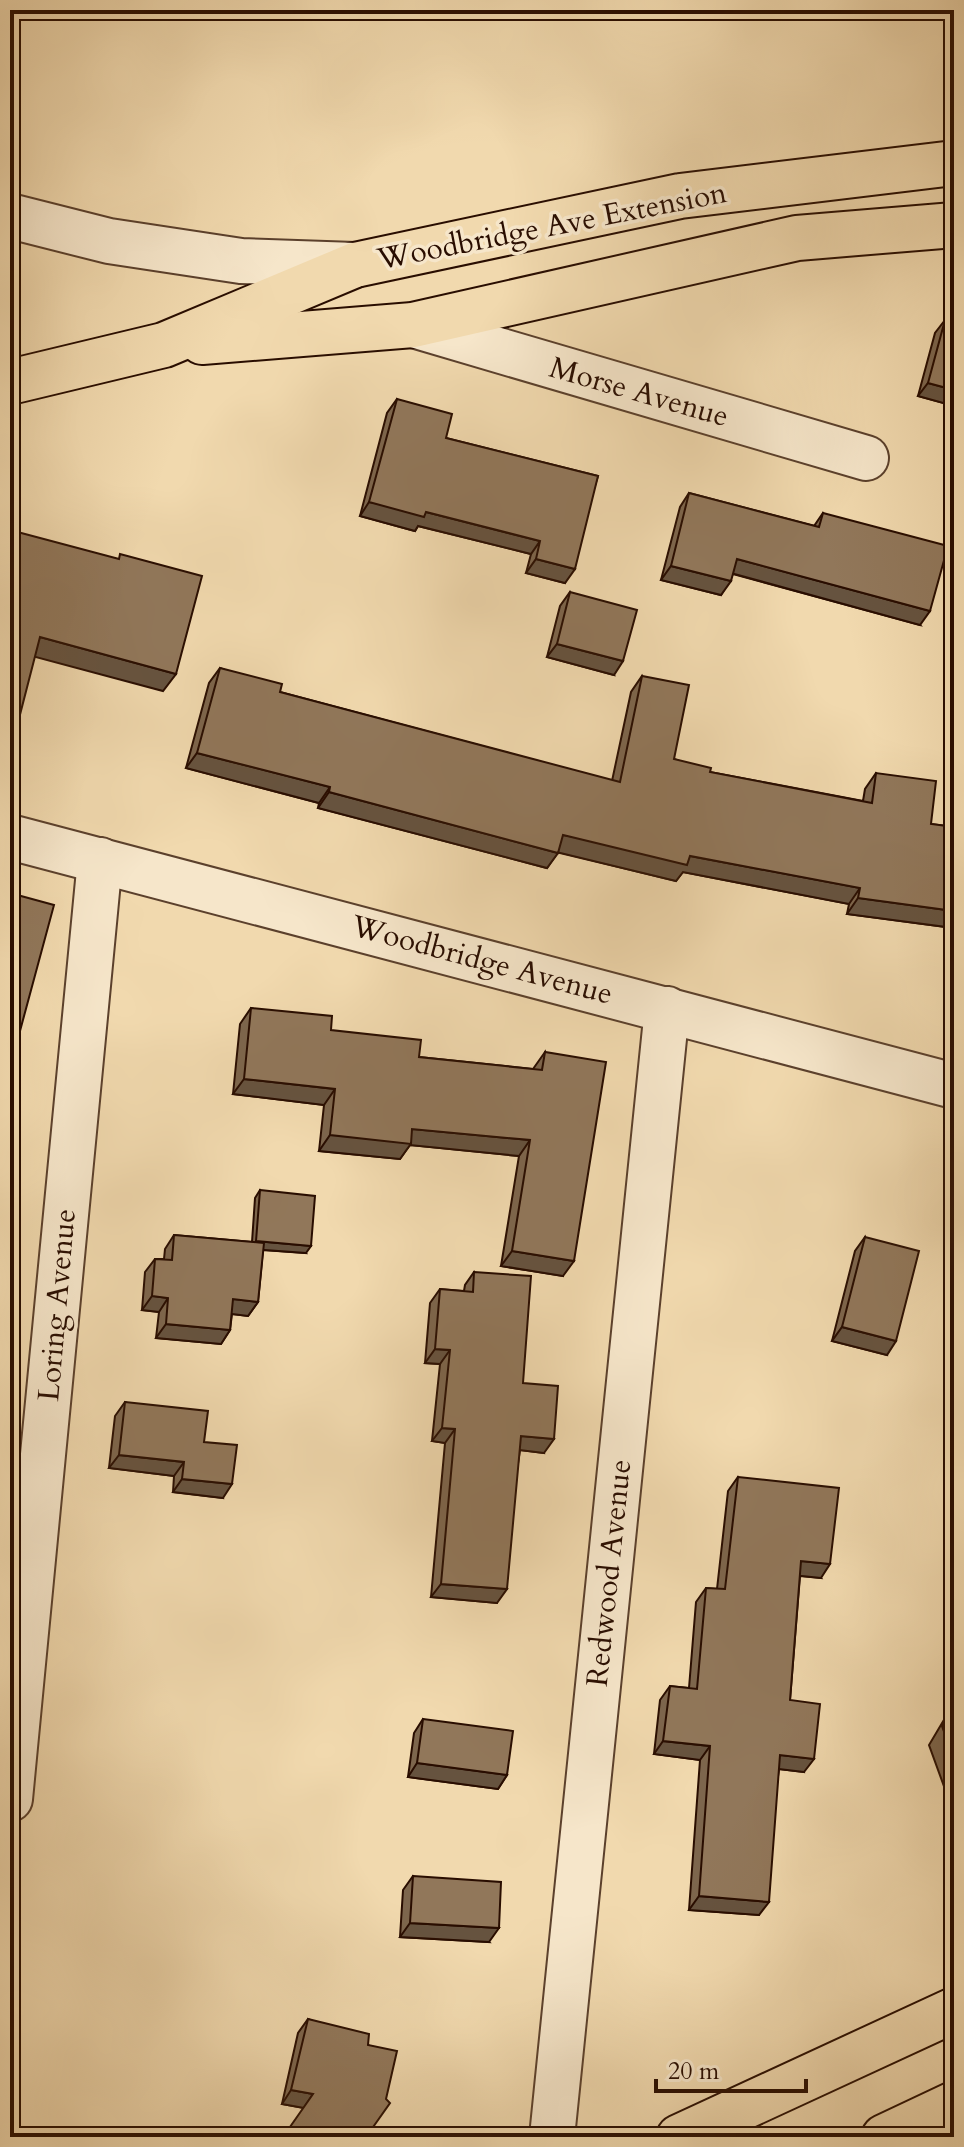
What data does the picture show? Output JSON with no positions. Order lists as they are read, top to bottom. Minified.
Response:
{"streets":{"main road":["Woodbridge Ave Extension"],"street":["Morse Avenue","Woodbridge Avenue","Loring Avenue","Redwood Avenue"]},"crossings":[["Woodbridge Ave Extension","Morse Avenue"],["Woodbridge Avenue","Loring Avenue"],["Woodbridge Avenue","Redwood Avenue"]],"scale_bar":"20 m"}
